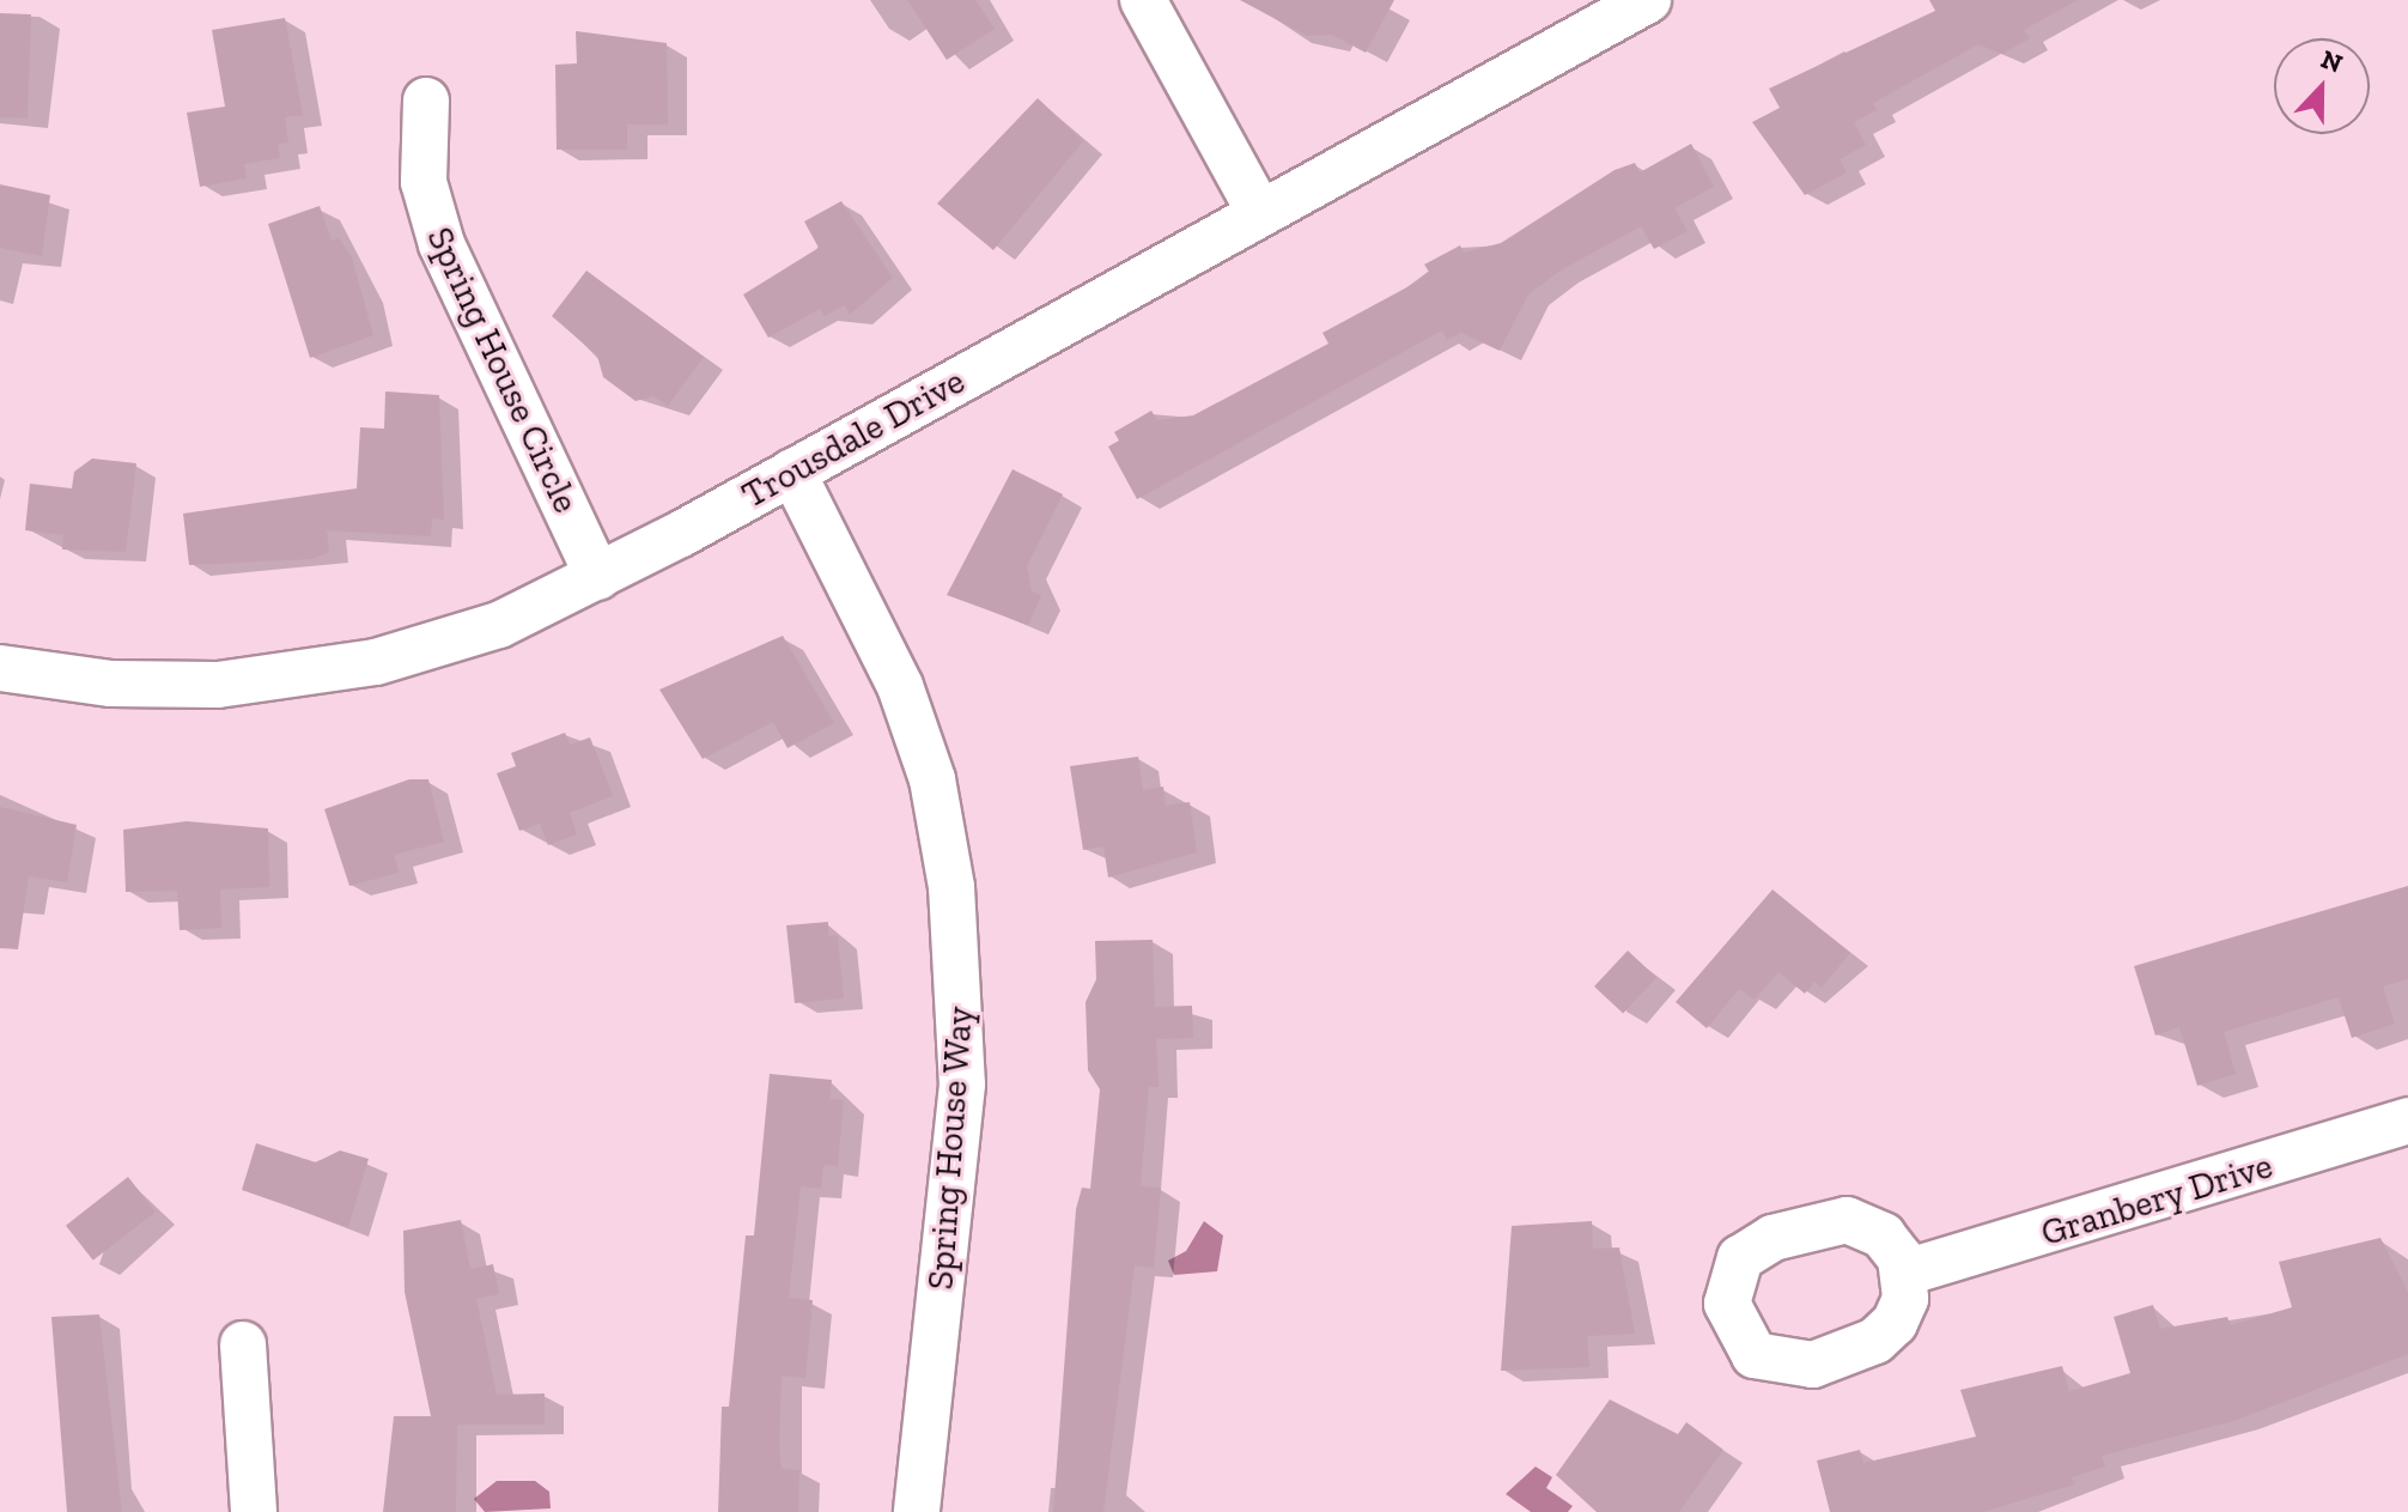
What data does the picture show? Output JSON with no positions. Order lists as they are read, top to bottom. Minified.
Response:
{"streets":{"street":["Spring House Circle","Trousdale Drive","Spring House Way","Granbery Drive"]},"crossings":[["Spring House Circle","Trousdale Drive"],["Trousdale Drive","Spring House Way"]],"north":"top"}
